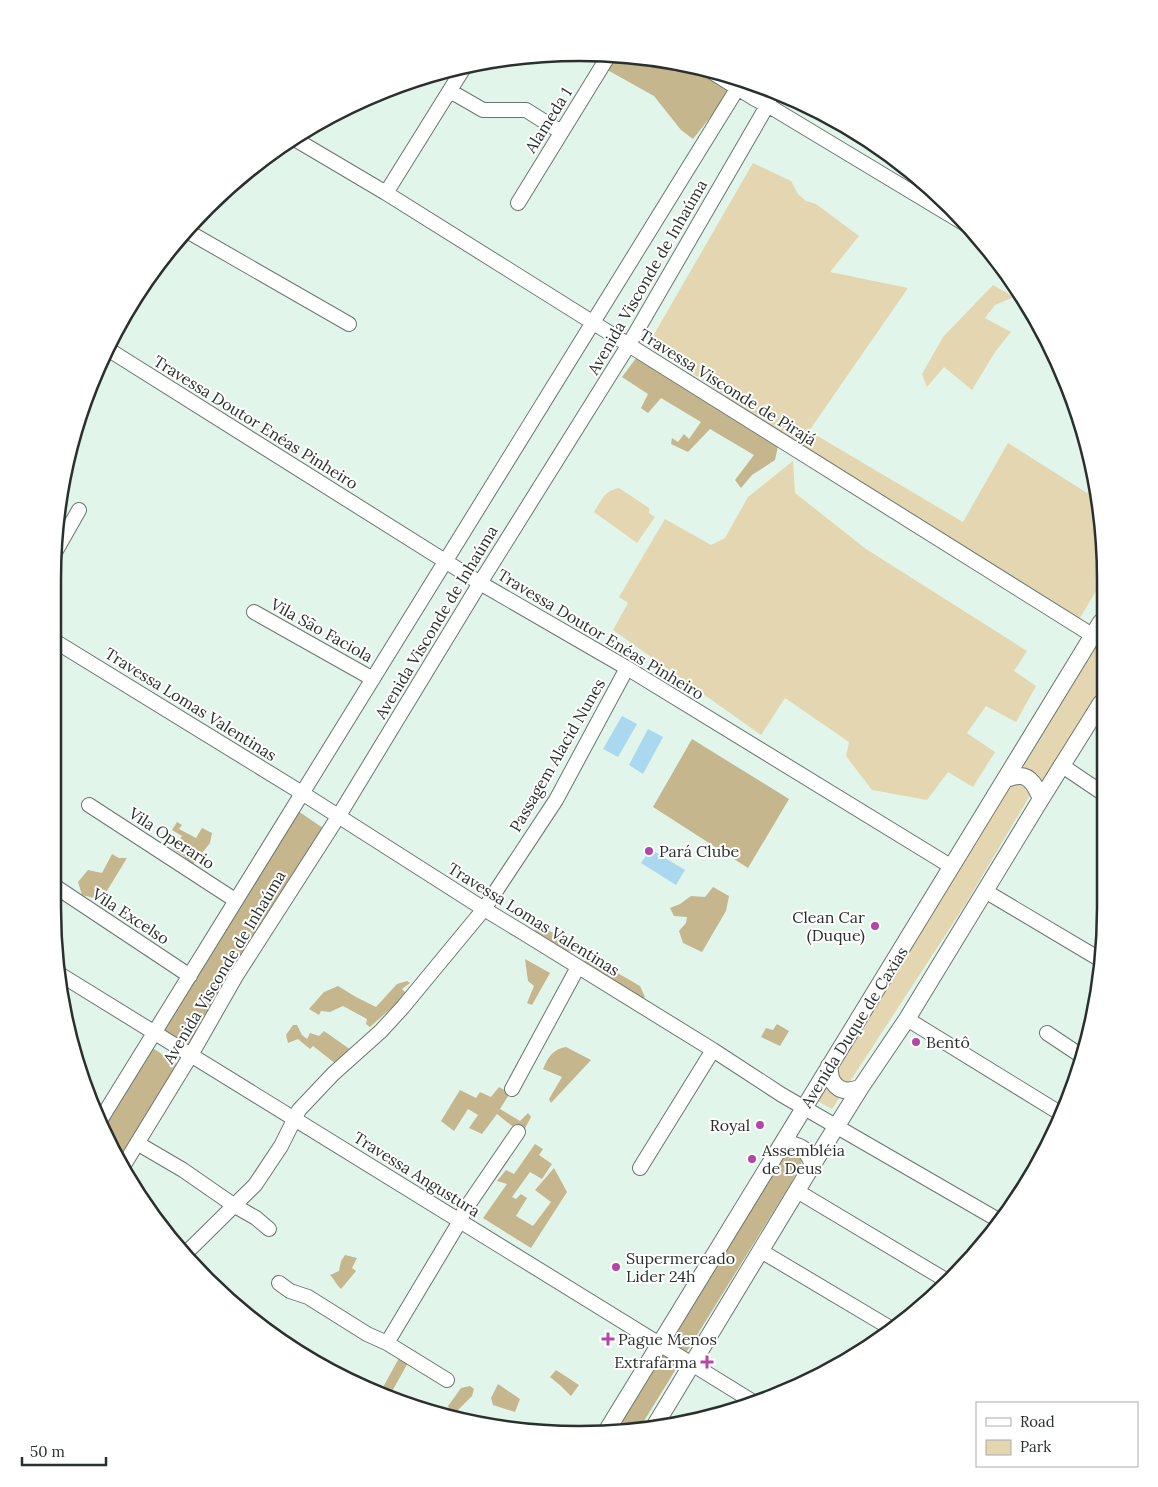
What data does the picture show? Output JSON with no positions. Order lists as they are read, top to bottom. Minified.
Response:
{"streets":{"main road":["Avenida Duque de Caxias"],"street":["Alameda 1","Avenida Visconde de Inhaúma","Travessa Visconde de Pirajá","Travessa Doutor Enéas Pinheiro","Vila São Faciola","Travessa Lomas Valentinas","Passagem Alacid Nunes","Vila Operario","Vila Excelso","Travessa Angustura"]},"crossings":[["Avenida Visconde de Inhaúma","Travessa Visconde de Pirajá"],["Avenida Visconde de Inhaúma","Travessa Doutor Enéas Pinheiro"],["Avenida Visconde de Inhaúma","Vila São Faciola"],["Avenida Visconde de Inhaúma","Travessa Lomas Valentinas"],["Avenida Visconde de Inhaúma","Vila Operario"],["Avenida Visconde de Inhaúma","Vila Excelso"],["Avenida Visconde de Inhaúma","Travessa Angustura"],["Travessa Visconde de Pirajá","Avenida Duque de Caxias"],["Travessa Doutor Enéas Pinheiro","Passagem Alacid Nunes"],["Travessa Doutor Enéas Pinheiro","Avenida Duque de Caxias"],["Travessa Lomas Valentinas","Passagem Alacid Nunes"],["Travessa Lomas Valentinas","Avenida Duque de Caxias"],["Passagem Alacid Nunes","Travessa Angustura"],["Avenida Duque de Caxias","Travessa Angustura"]],"places":{"other":["Pará Clube","Clean Car (Duque)","Bentô","Royal","Assembléia de Deus","Supermercado Lider 24h"],"health":["Pague Menos","Extrafarma"]},"legend":["Road","Park"],"scale_bar":"50 m"}
